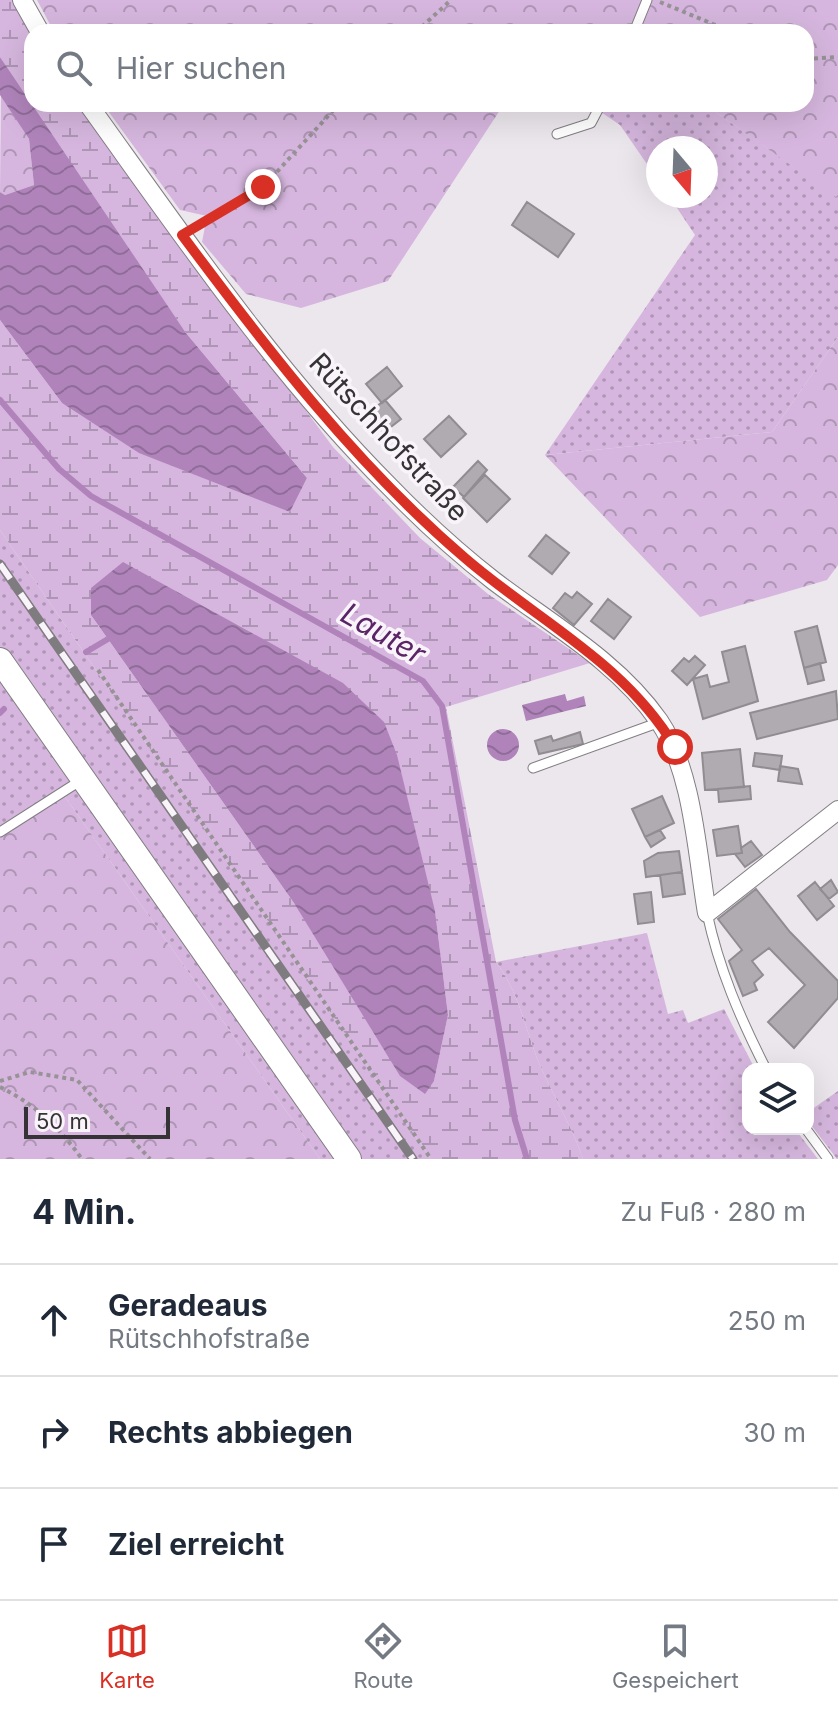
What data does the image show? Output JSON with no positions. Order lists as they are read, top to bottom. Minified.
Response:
{"streets":{"street":["Rütschhofstraße"]},"water":["Lauter"],"scale_bar":"50 m","north":"bottom","page":{"search":"Hier suchen","scale":"50 m","heading":["4 Min.","Zu Fuß · 280 m"],"list":[["Geradeaus","Rütschhofstraße","250 m"],["Rechts abbiegen","30 m"],"Ziel erreicht"],"nav":["Karte","Route","Gespeichert"]}}
